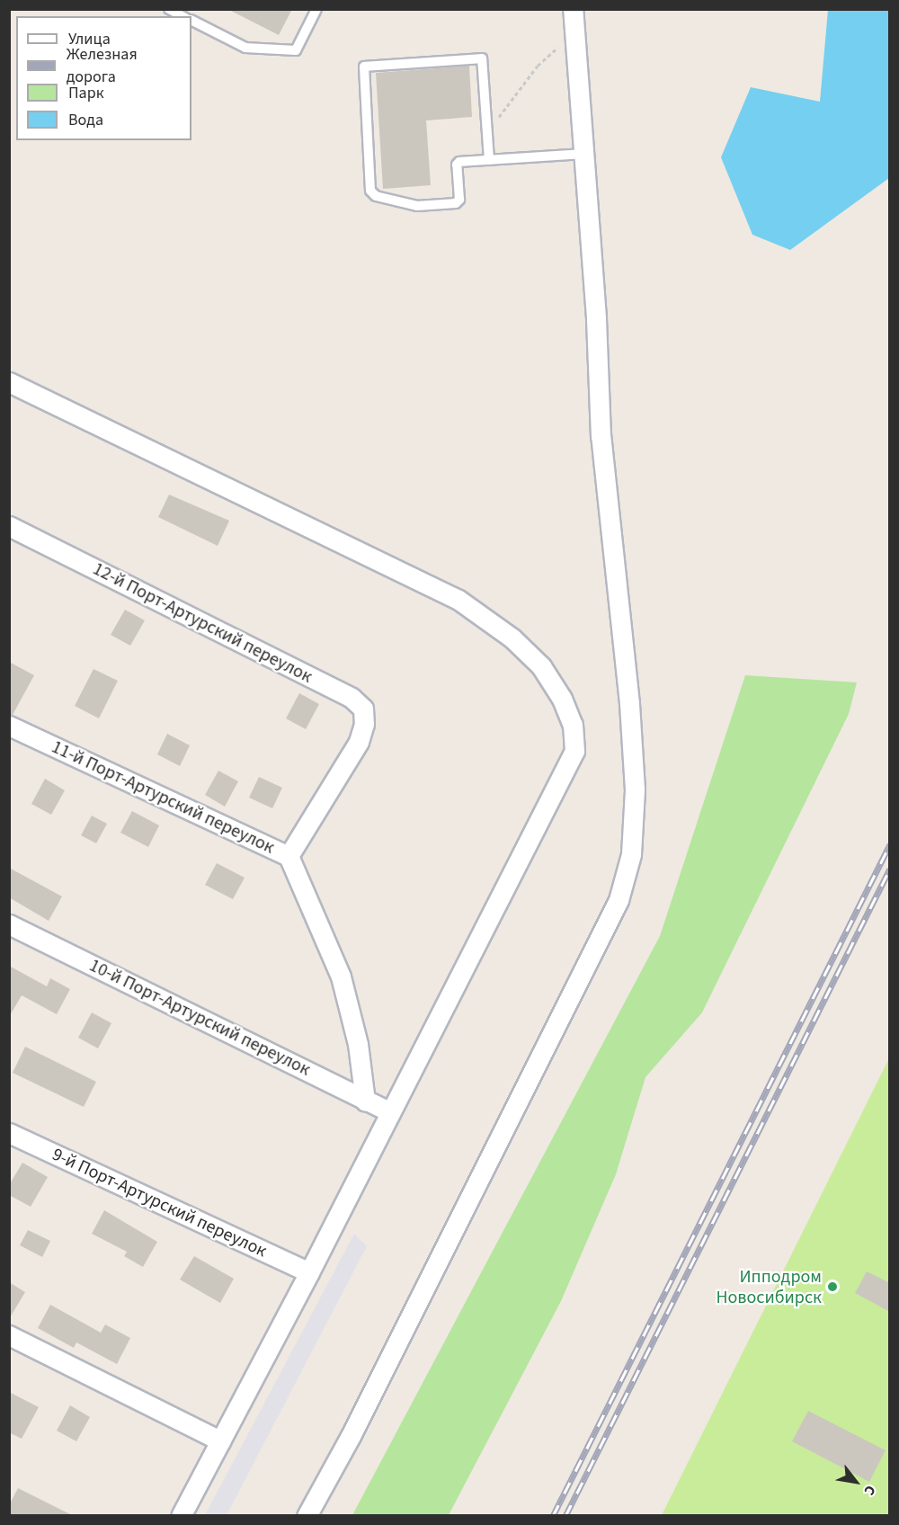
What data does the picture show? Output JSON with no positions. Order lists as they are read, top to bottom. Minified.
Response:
{"streets":{"street":["12-й Порт-Артурский переулок","11-й Порт-Артурский переулок","10-й Порт-Артурский переулок","9-й Порт-Артурский переулок"]},"crossings":[["12-й Порт-Артурский переулок","11-й Порт-Артурский переулок"],["11-й Порт-Артурский переулок","10-й Порт-Артурский переулок"]],"places":["Ипподром Новосибирск"],"legend":["Улица","Железная дорога","Парк","Вода"],"north":"bottom right"}
